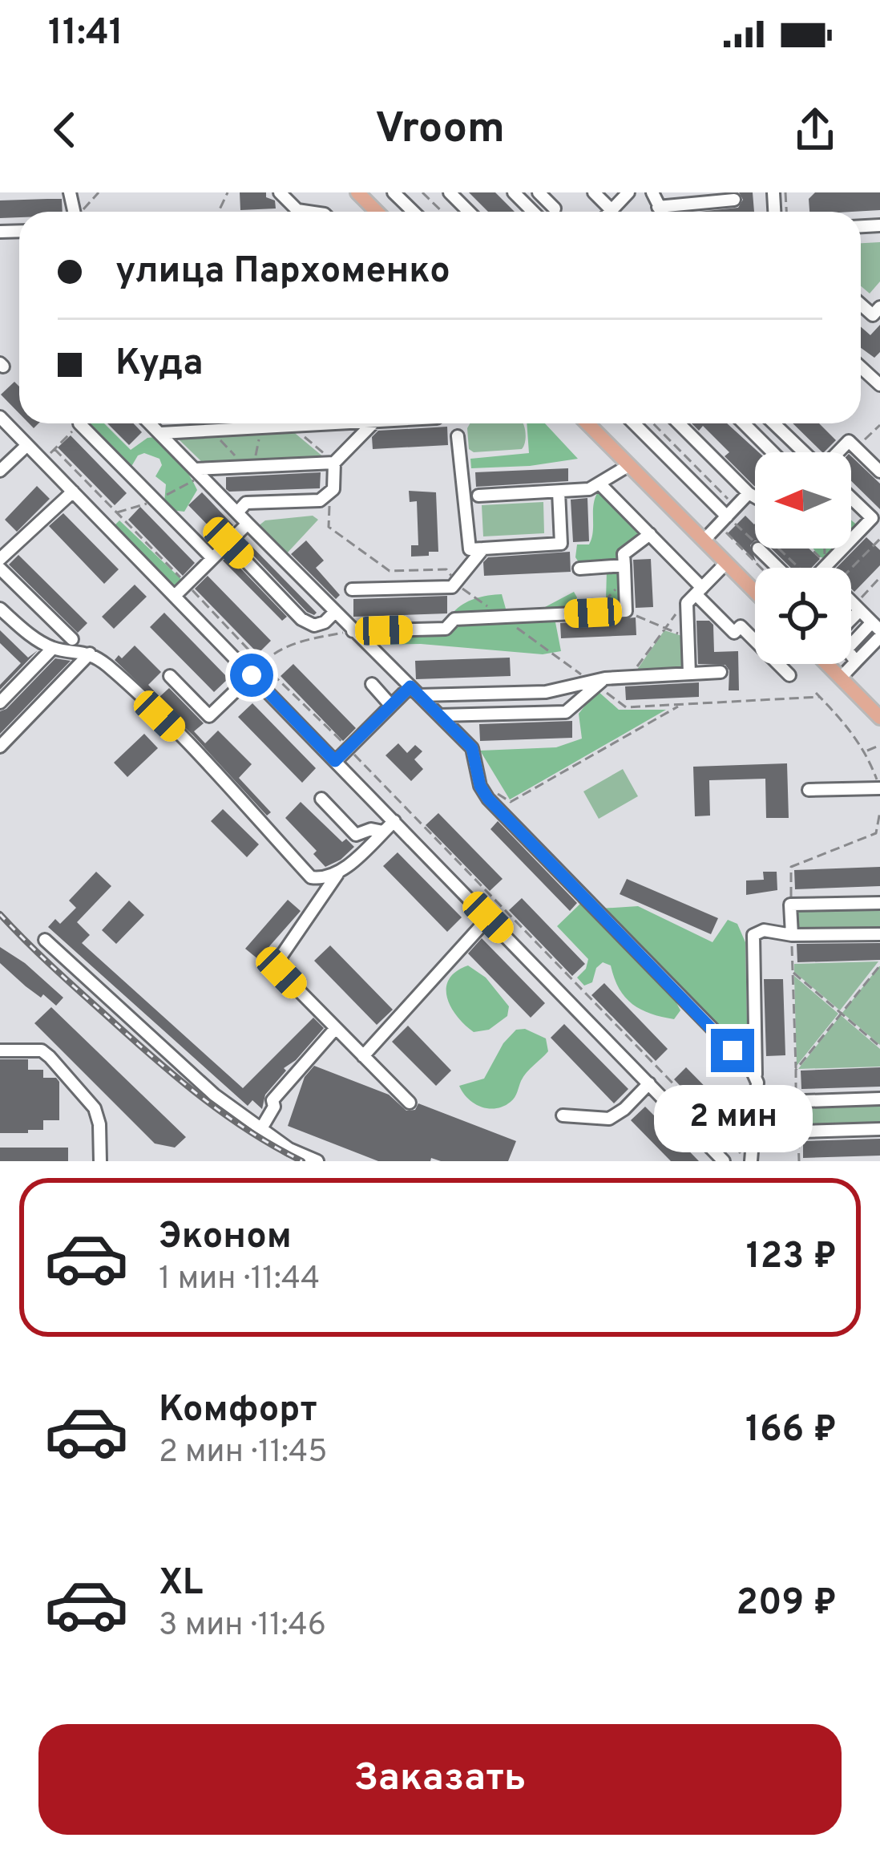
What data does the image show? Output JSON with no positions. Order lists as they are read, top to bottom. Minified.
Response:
{"north":"left","page":{"status":"11:41","header":"Vroom","banner":["улица Пархоменко","Куда"],"bubble":"2 мин","list":[{"name":"Эконом","note":"1 мин · 11:44","value":"123 ₽"},{"name":"Комфорт","note":"2 мин · 11:45","value":"166 ₽"},{"name":"XL","note":"3 мин · 11:46","value":"209 ₽"}],"buttons":"Заказать"}}
